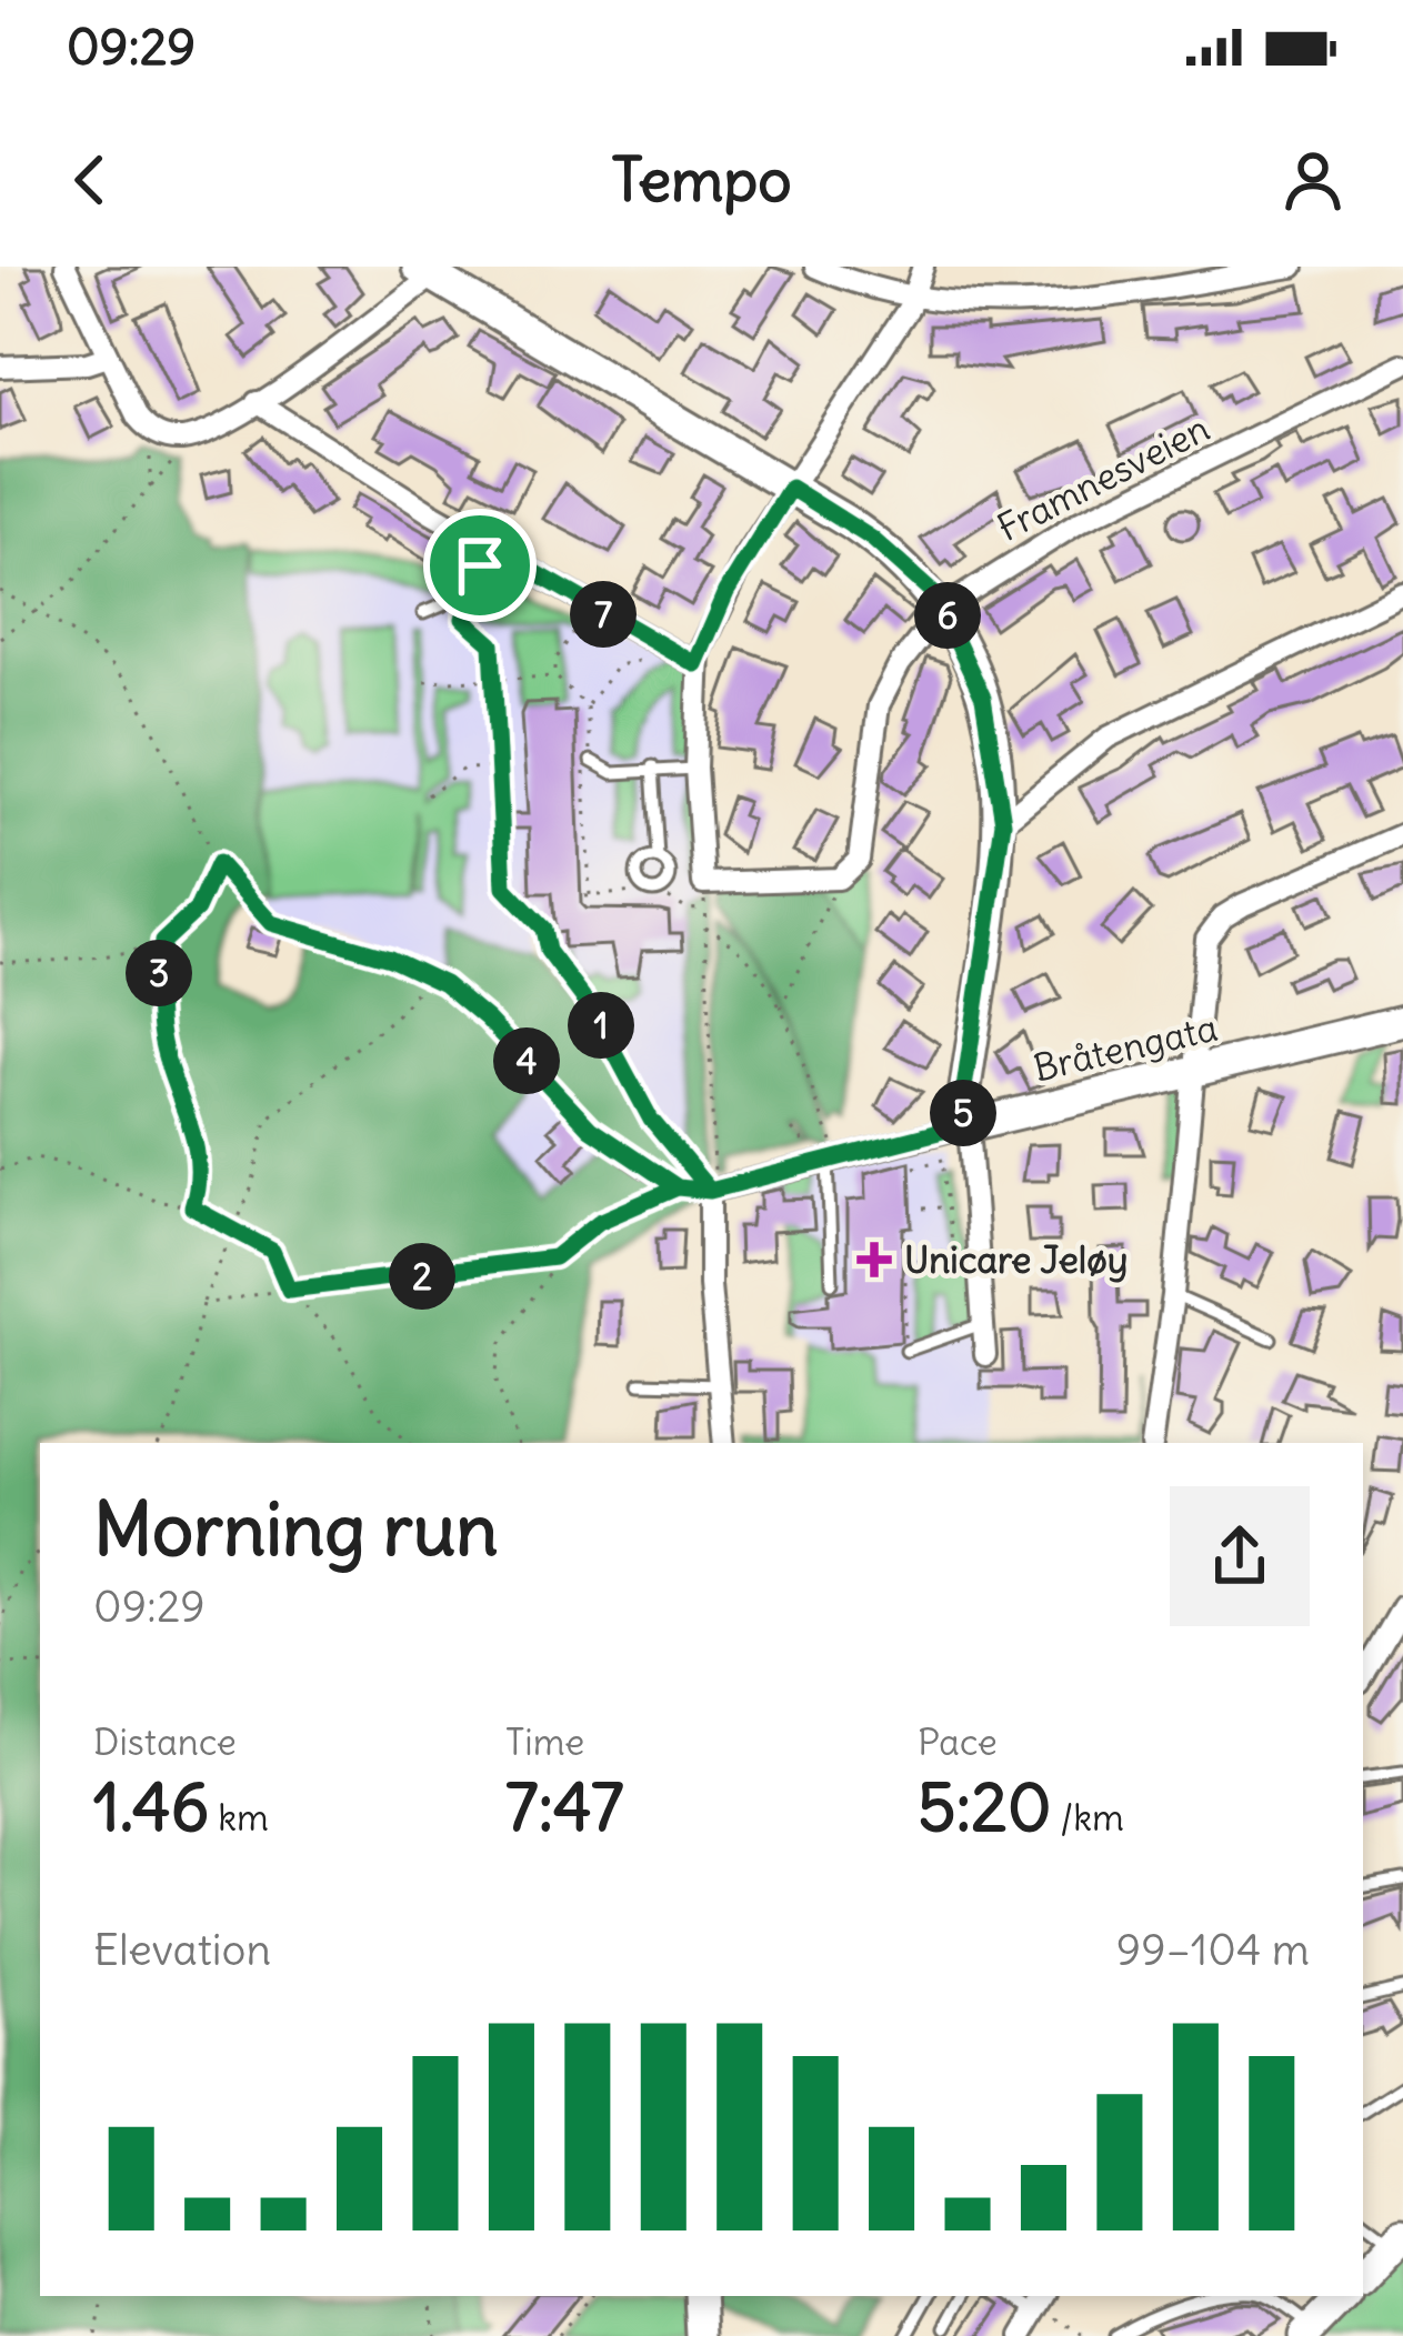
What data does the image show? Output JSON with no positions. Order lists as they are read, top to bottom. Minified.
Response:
{"streets":{"street":["Framnesveien","Bråtengata"]},"places":{"health":["Unicare Jeløy"]},"page":{"status":"09:29","header":"Tempo","pins":["7","6","3","1","4","5","2"],"heading":["Morning run","09:29"],"stats":[["Distance","1.46 km"],["Time","7:47"],["Pace","5:20 /km"]],"chart":["Elevation","99–104 m"]}}
